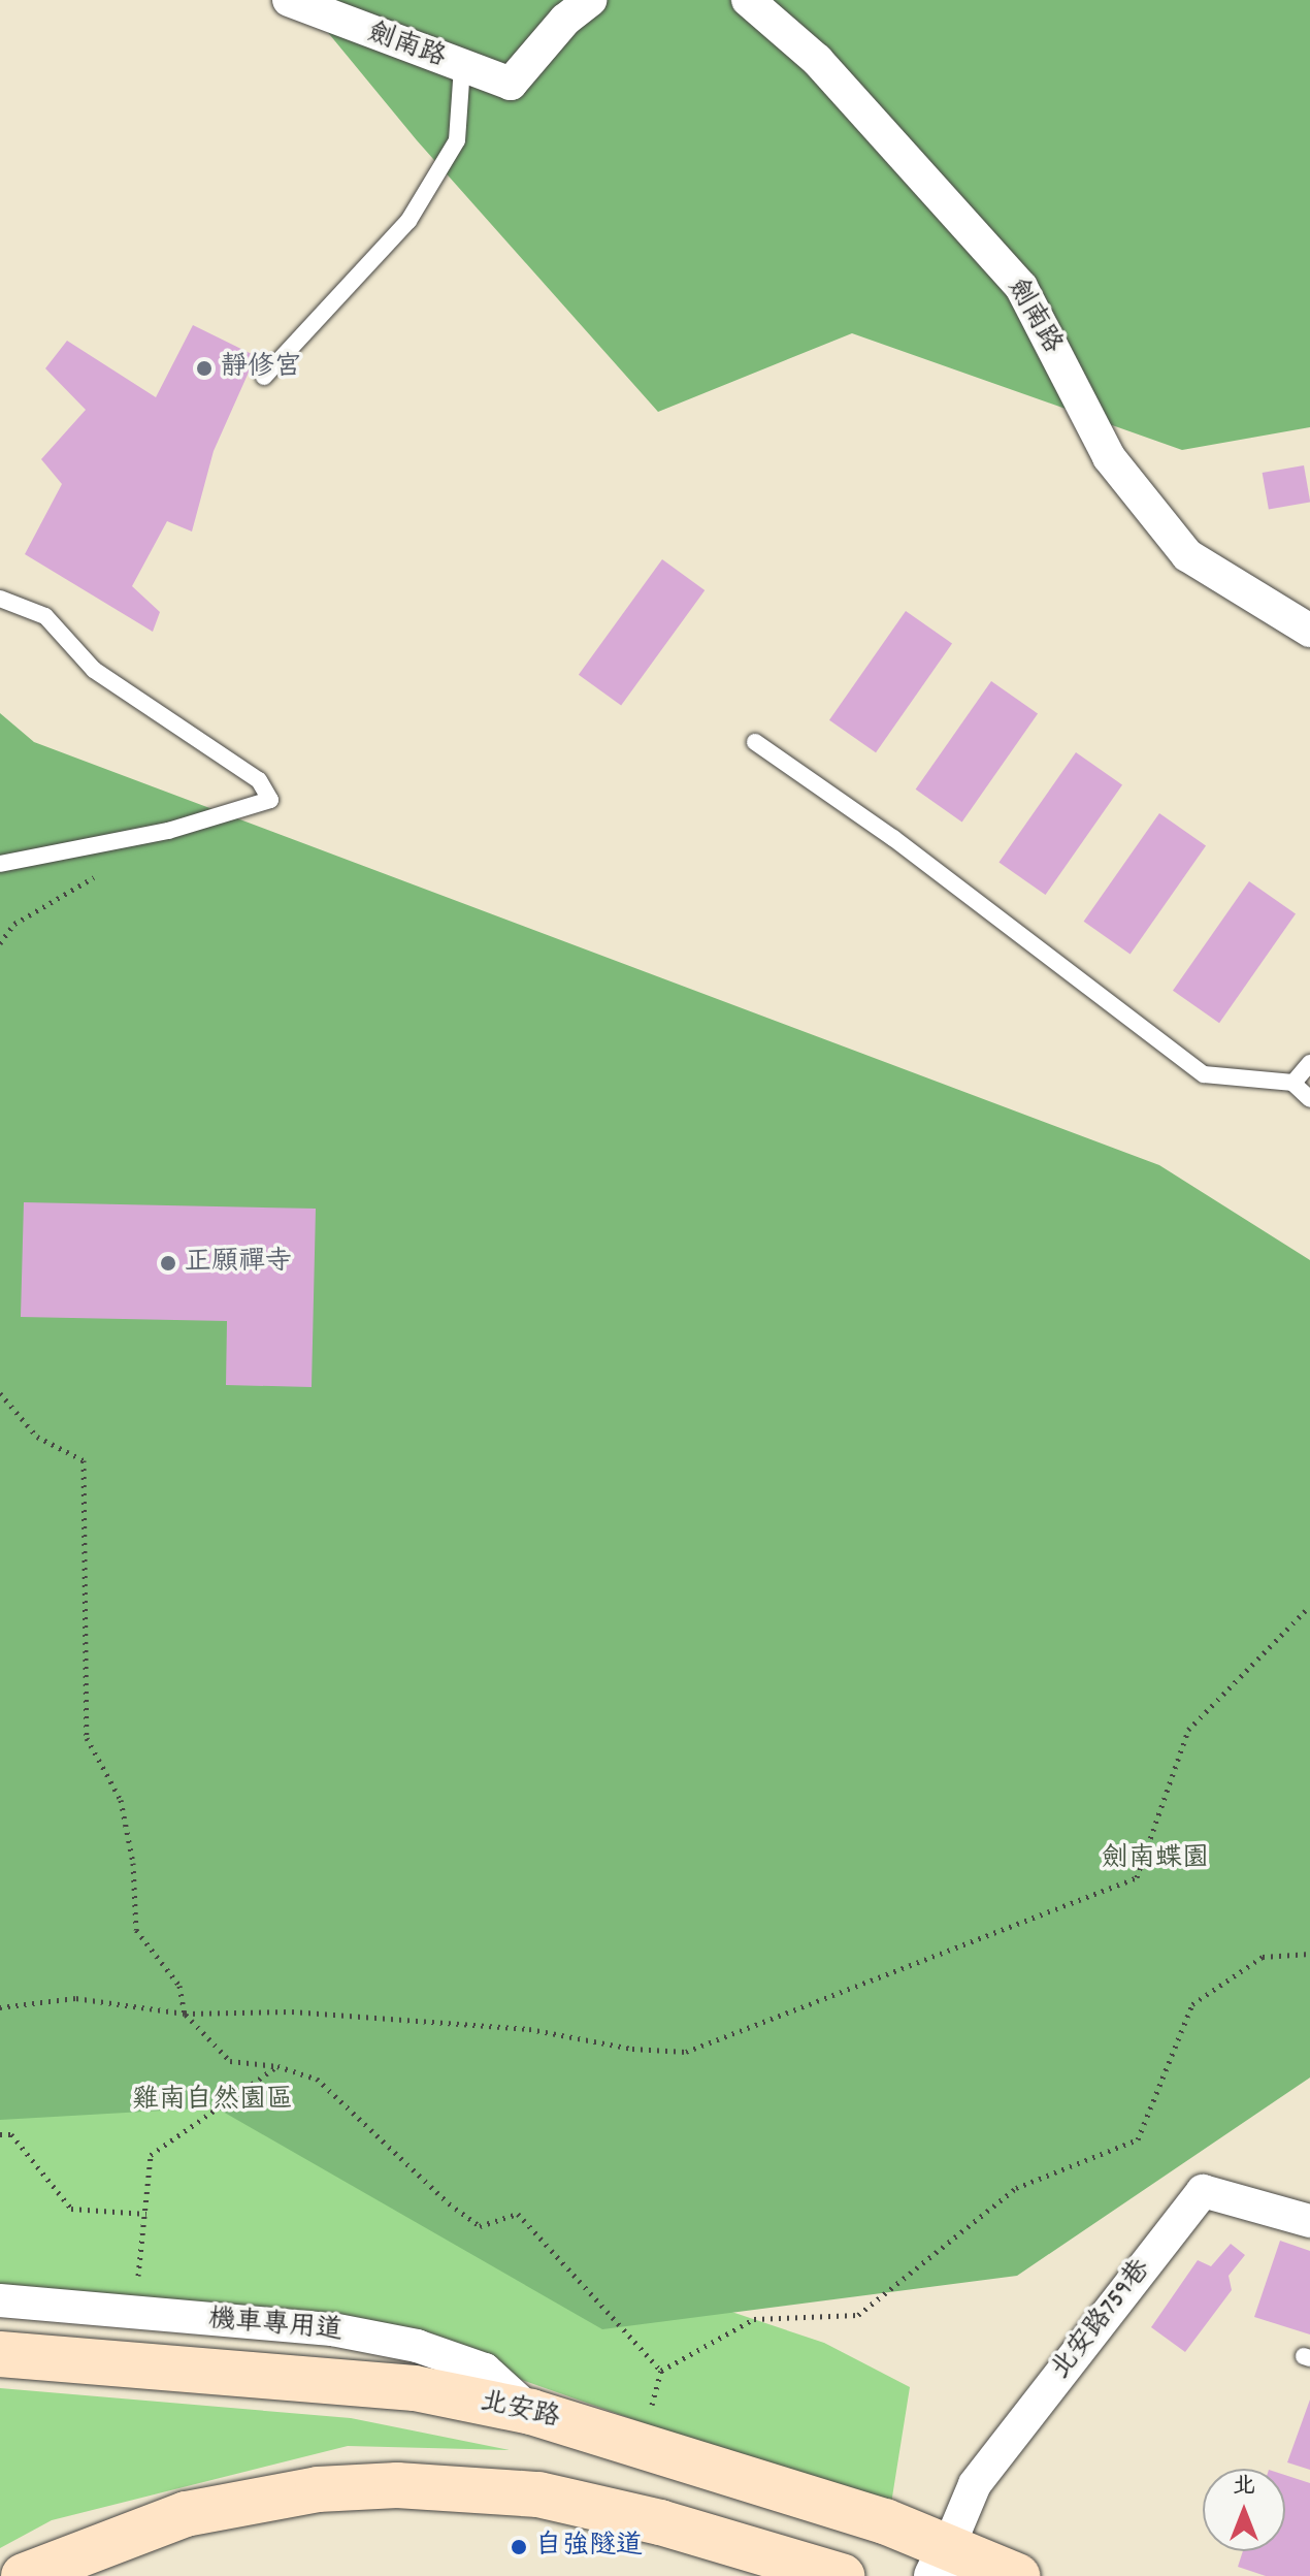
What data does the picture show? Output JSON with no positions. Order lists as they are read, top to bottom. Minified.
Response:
{"streets":{"main road":["北安路"],"street":["劍南路","北安路759巷","機車專用道"]},"crossings":[["北安路759巷","北安路"],["機車專用道","北安路"]],"parks":["劍南蝶園","雞南自然園區"],"places":["靜修宮","正願禪寺","自強隧道"],"north":"top"}
